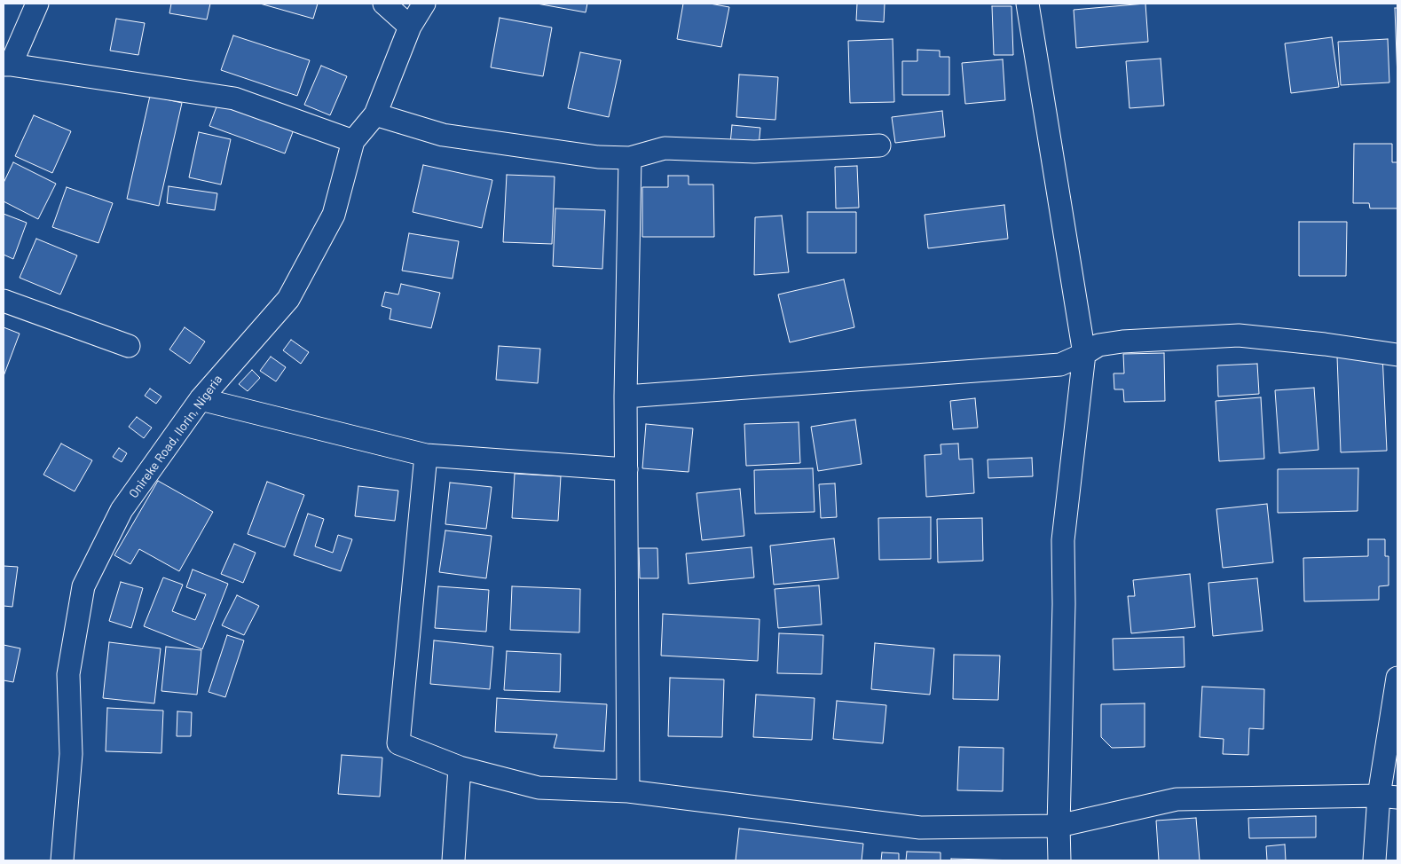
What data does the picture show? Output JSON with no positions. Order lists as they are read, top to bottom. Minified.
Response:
{"streets":{"street":["Onireke Road, Ilorin, Nigeria"]}}
